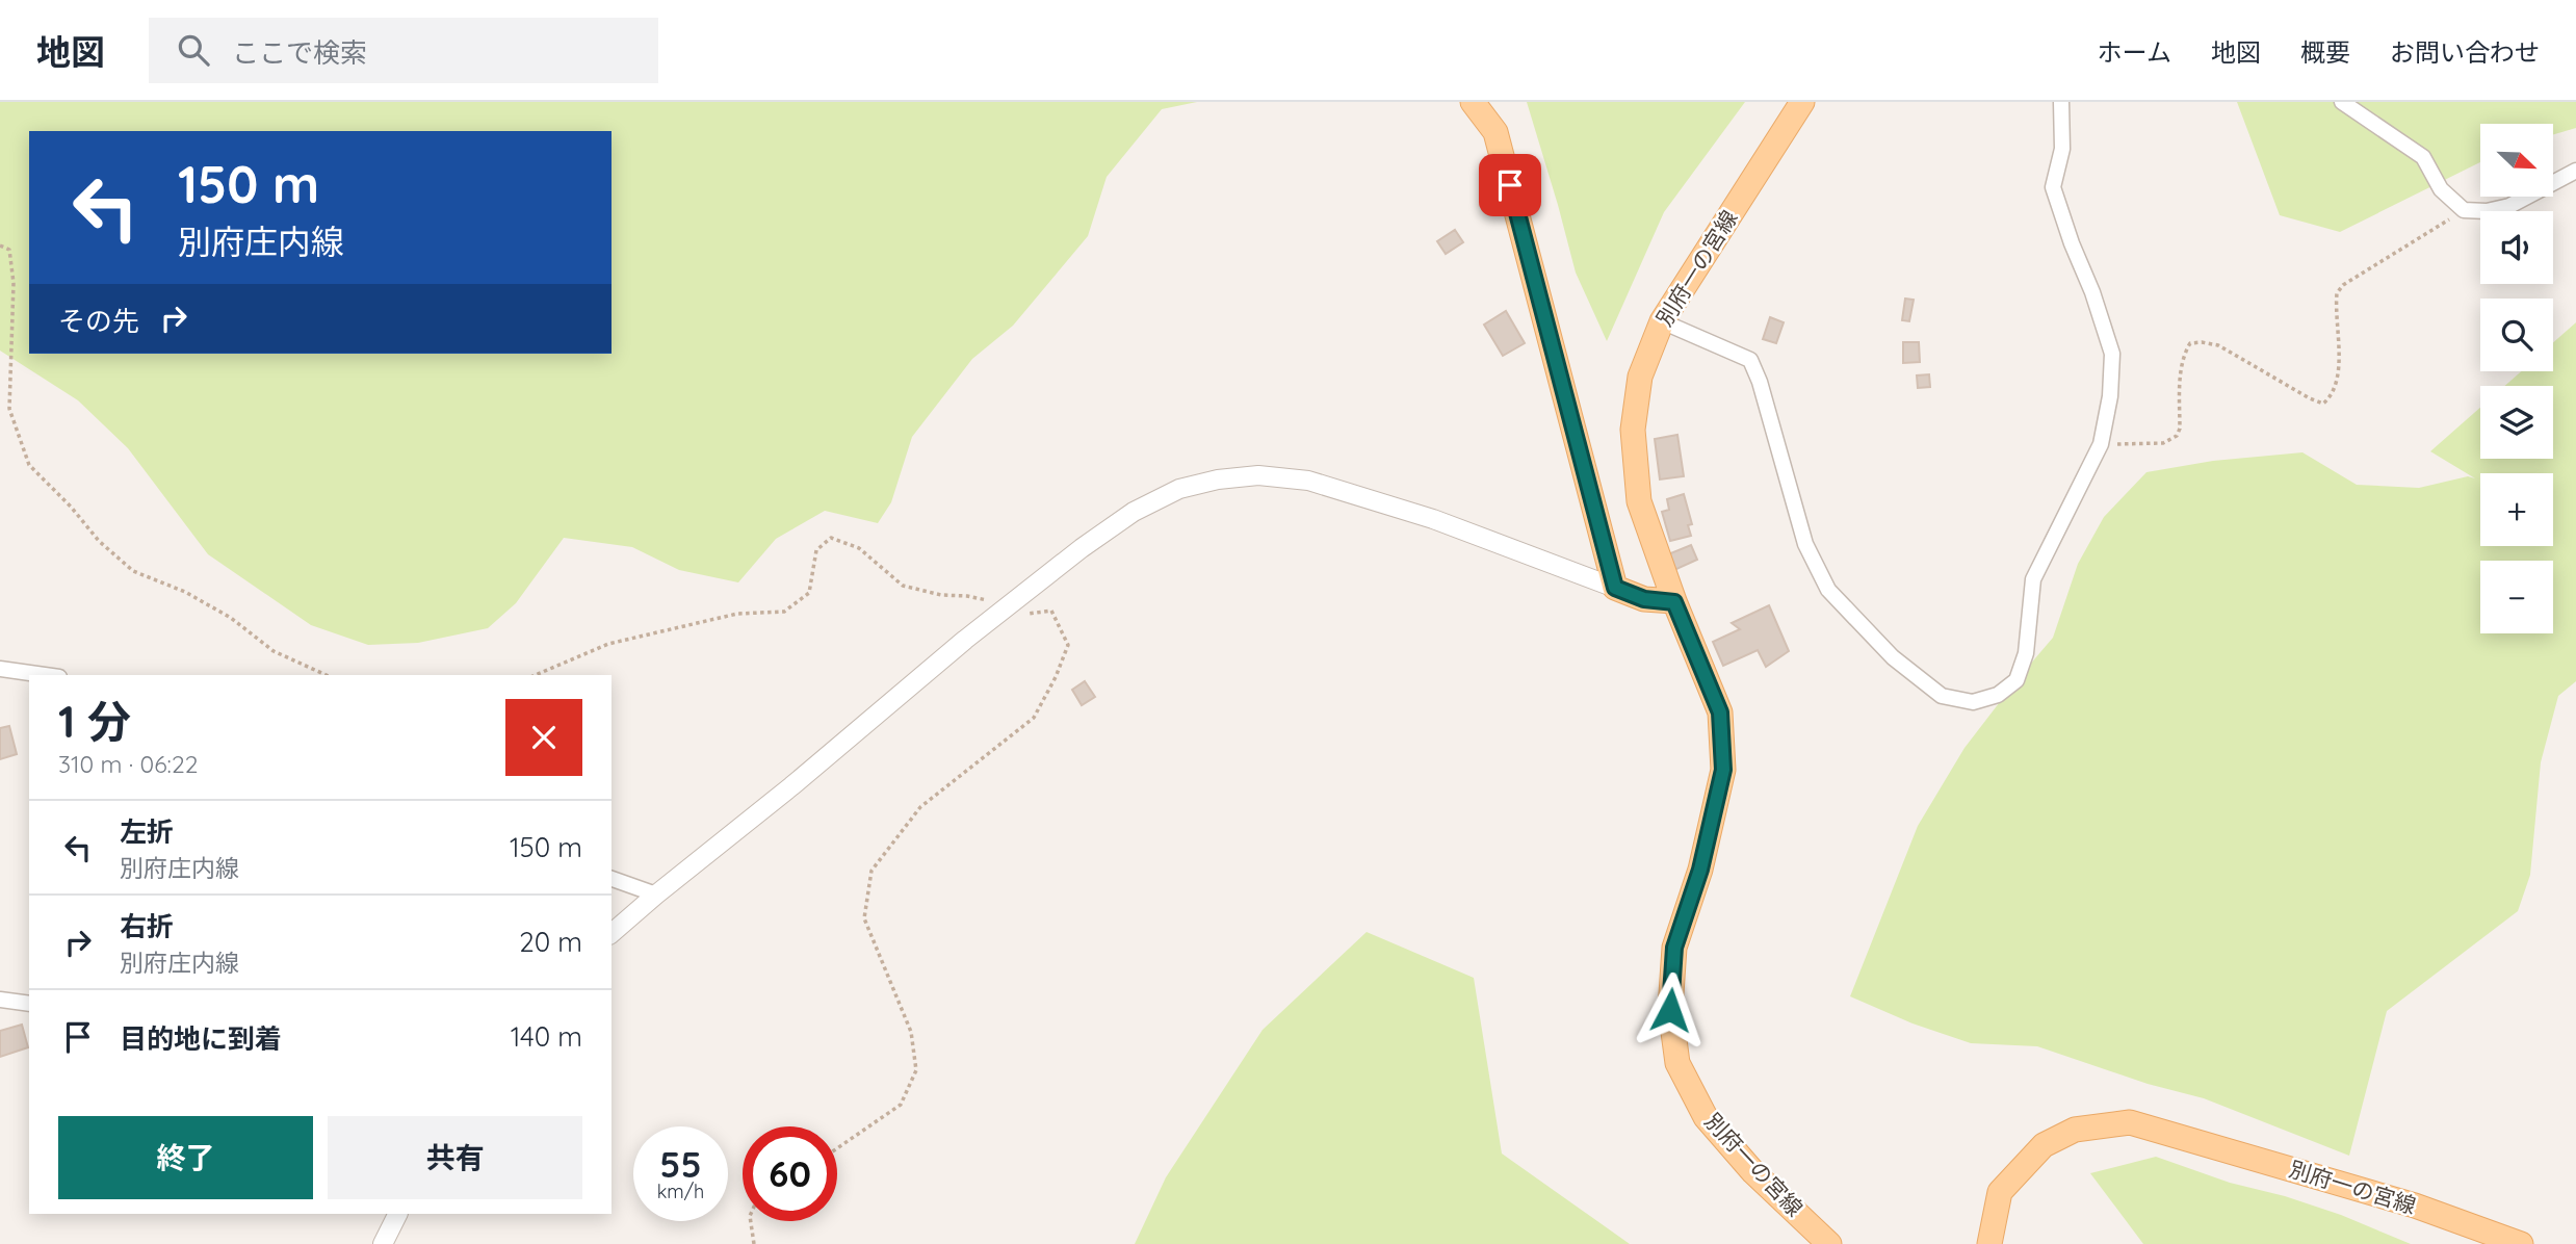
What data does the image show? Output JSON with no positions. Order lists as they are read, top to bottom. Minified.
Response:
{"streets":{"main road":["別府一の宮線"]},"north":"bottom right","page":{"header":"地図","search":"ここで検索","nav":["ホーム","地図","概要","お問い合わせ"],"map_buttons":["+","−"],"turn":["150 m","別府庄内線"],"then":"その先","heading":["1 分","310 m · 06:22"],"list":[{"name":"左折","note":"別府庄内線","value":"150 m"},{"name":"右折","note":"別府庄内線","value":"20 m"},{"name":"目的地に到着","value":"140 m"}],"buttons":["終了","共有"],"speed":"55 km/h","limit":"60"}}
